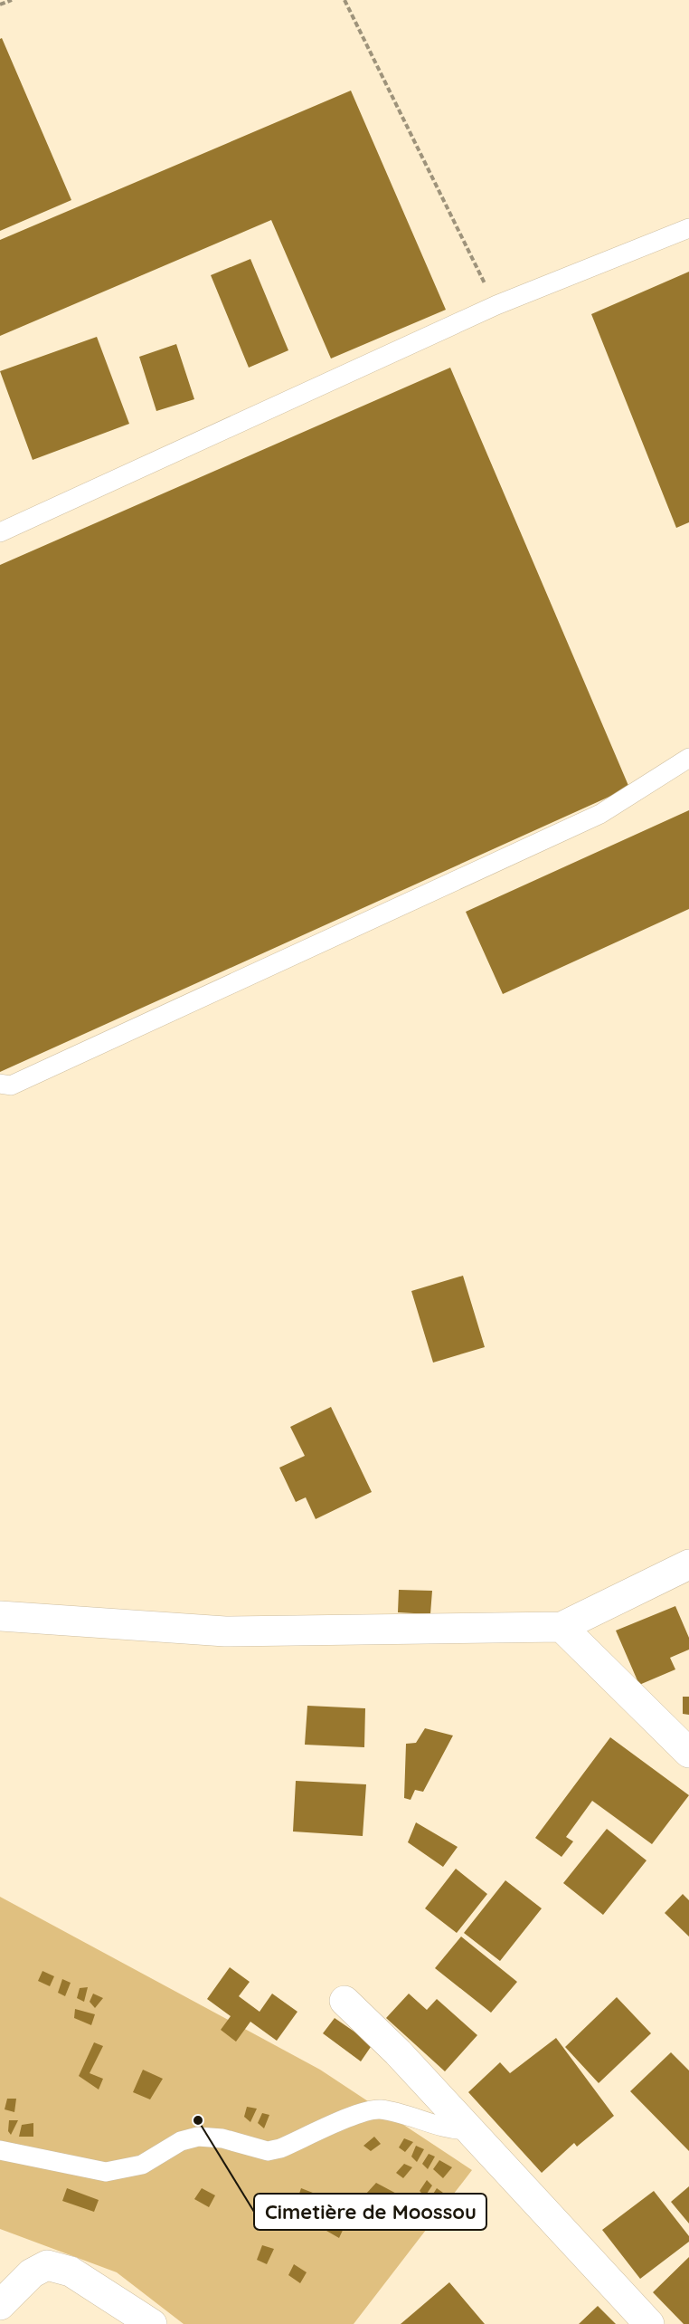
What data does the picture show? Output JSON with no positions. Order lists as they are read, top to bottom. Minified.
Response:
{"places":["Cimetière de Moossou"]}
